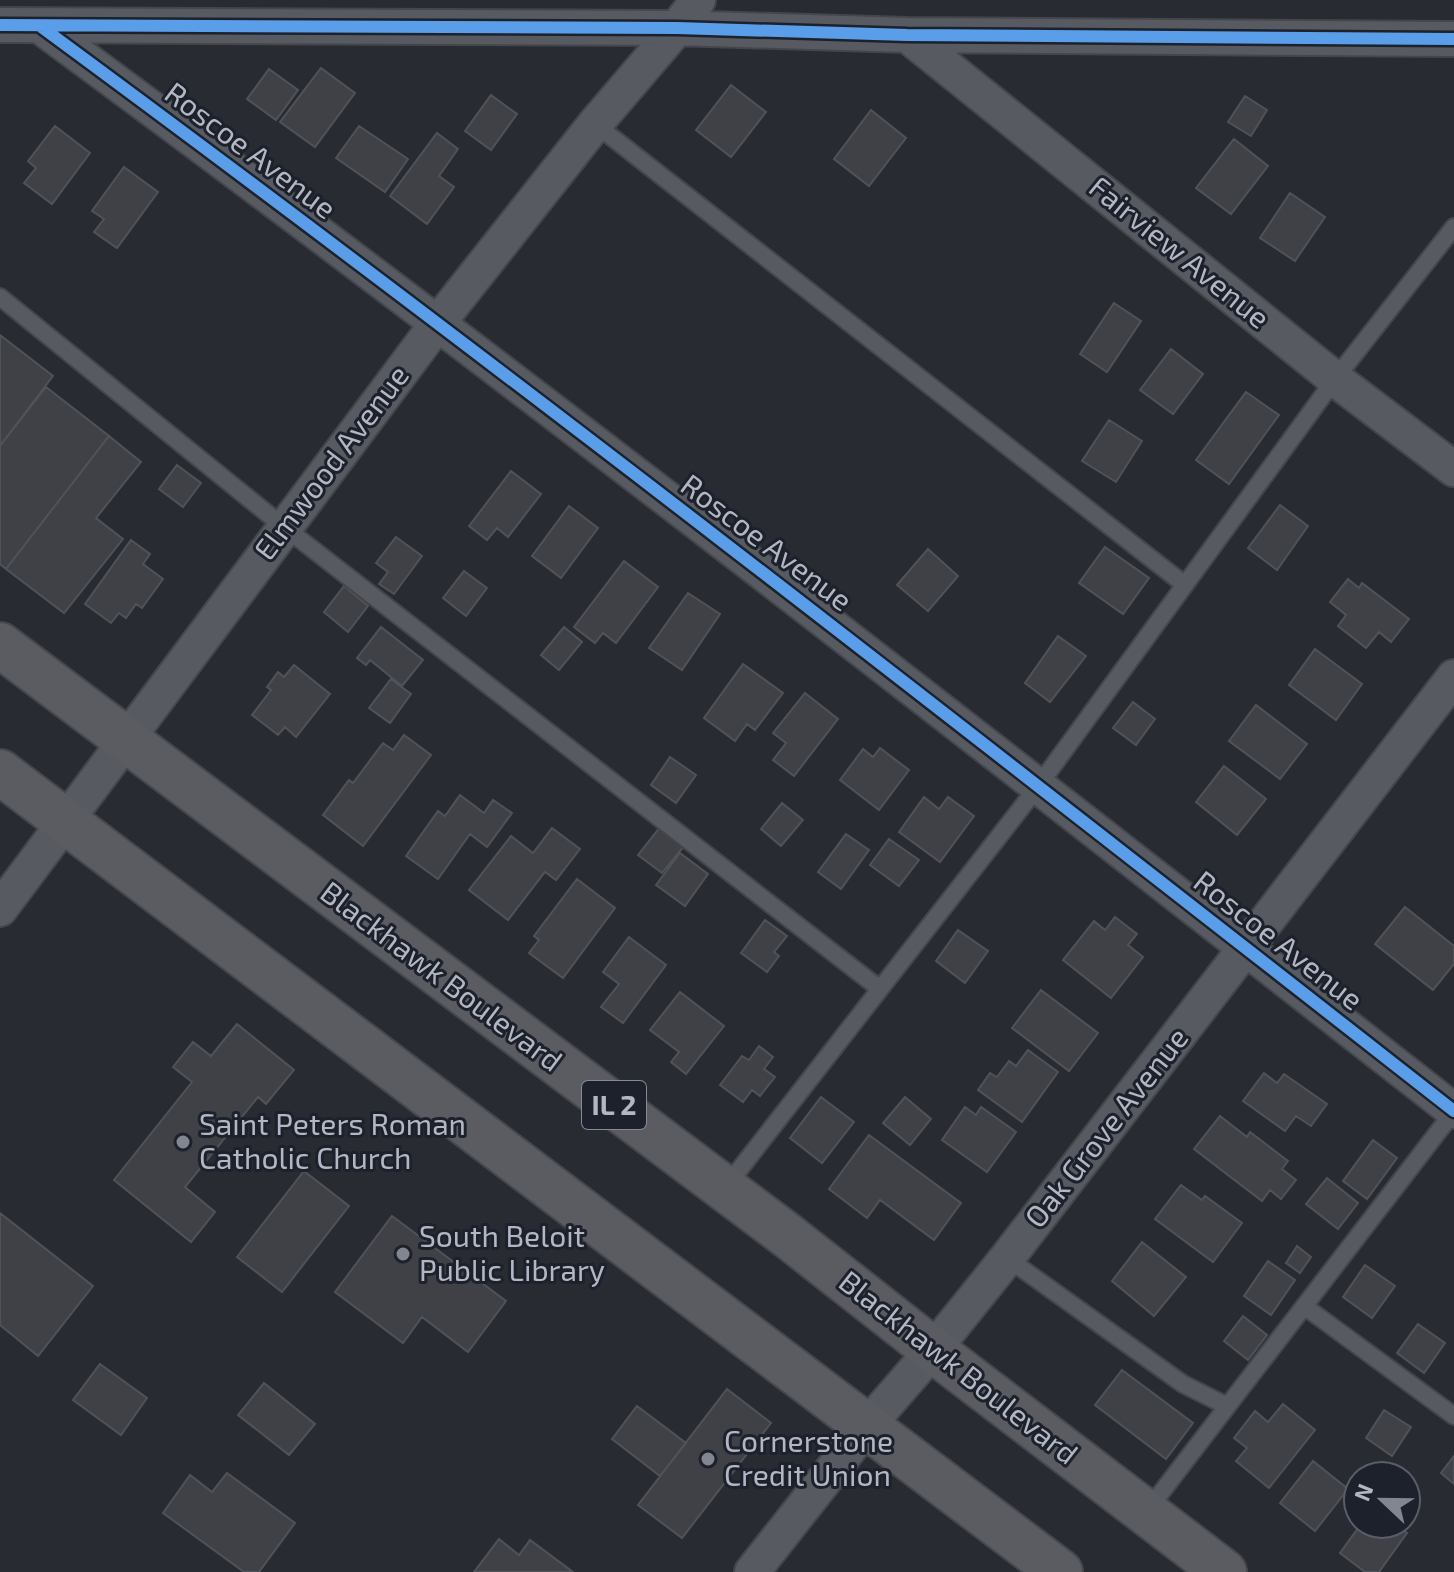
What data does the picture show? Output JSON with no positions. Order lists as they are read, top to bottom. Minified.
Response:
{"streets":{"main road":["Blackhawk Boulevard","IL 2"],"street":["Roscoe Avenue","Fairview Avenue","Elmwood Avenue","Oak Grove Avenue"]},"crossings":[["Roscoe Avenue","Elmwood Avenue"],["Roscoe Avenue","Oak Grove Avenue"],["Elmwood Avenue","Blackhawk Boulevard"],["Blackhawk Boulevard","Oak Grove Avenue"]],"places":["Saint Peters Roman Catholic Church","South Beloit Public Library","Cornerstone Credit Union"],"north":"left"}
